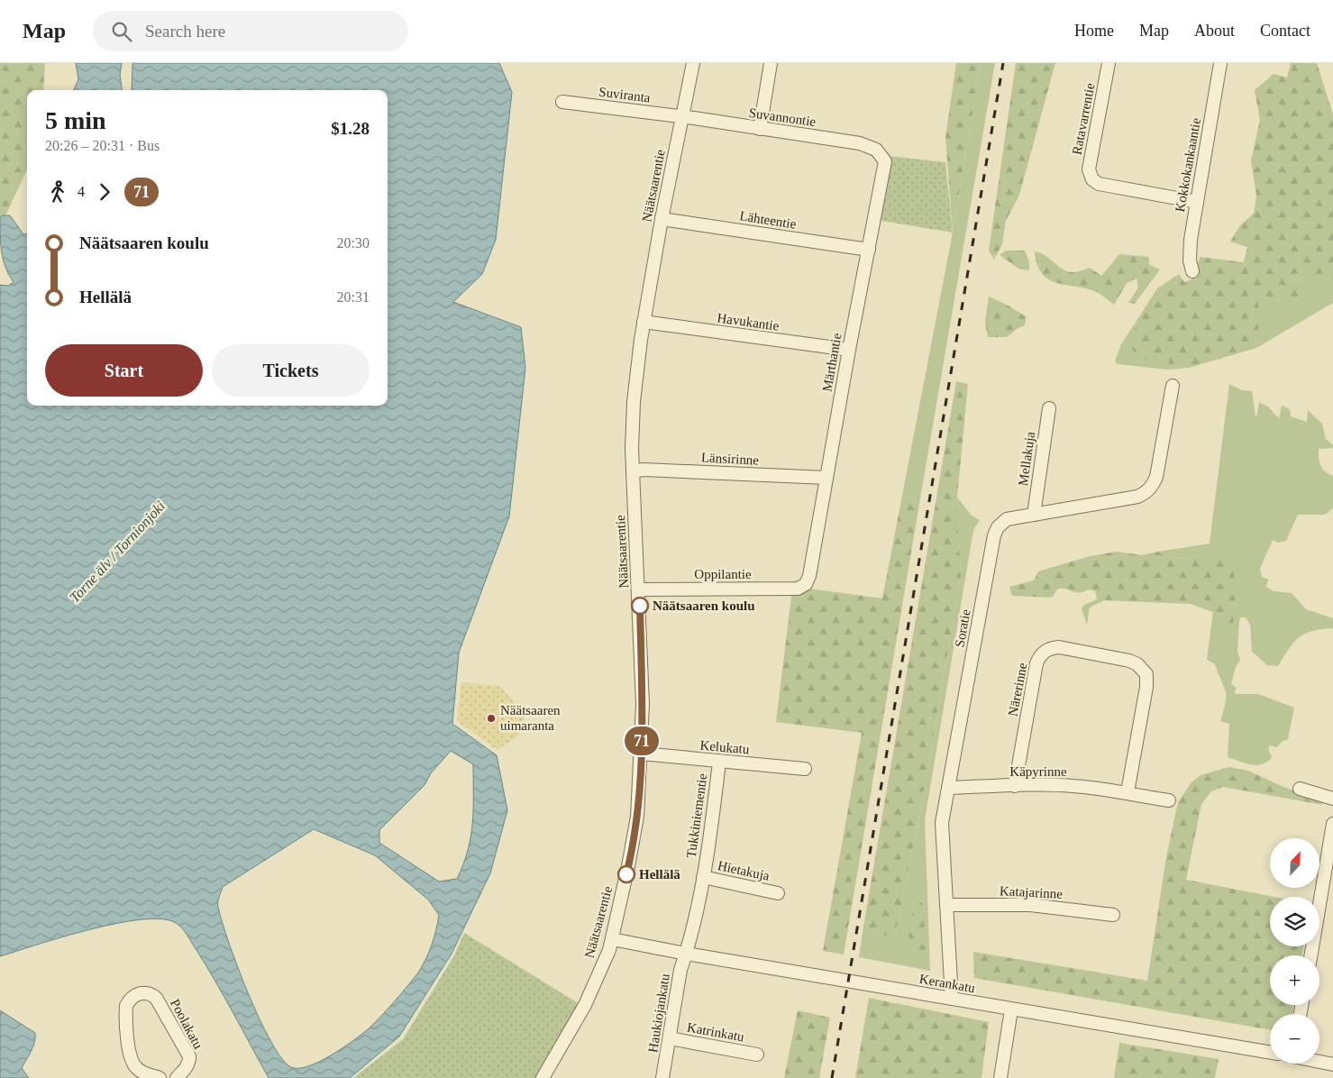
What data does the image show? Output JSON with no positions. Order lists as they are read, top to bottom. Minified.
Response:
{"streets":{"street":["Suviranta","Suvannontie","Ratavarrentie","Kokkokankaantie","Näätsaarentie","Lähteentie","Havukantie","Märthantie","Länsirinne","Mellakuja","Oppilantie","Soratie","Närerinne","Kelukatu","Käpyrinne","Tukkiniementie","Hietakuja","Katajarinne","Kerankatu","Haukiojankatu","Poolakatu","Katrinkatu"]},"crossings":[["Suviranta","Suvannontie"],["Suviranta","Näätsaarentie"],["Suvannontie","Näätsaarentie"],["Suvannontie","Märthantie"],["Ratavarrentie","Kokkokankaantie"],["Näätsaarentie","Lähteentie"],["Näätsaarentie","Havukantie"],["Näätsaarentie","Länsirinne"],["Näätsaarentie","Oppilantie"],["Näätsaarentie","Kelukatu"],["Näätsaarentie","Kerankatu"],["Lähteentie","Märthantie"],["Havukantie","Märthantie"],["Märthantie","Länsirinne"],["Märthantie","Oppilantie"],["Mellakuja","Soratie"],["Soratie","Käpyrinne"],["Soratie","Katajarinne"],["Soratie","Kerankatu"],["Närerinne","Käpyrinne"],["Kelukatu","Tukkiniementie"],["Tukkiniementie","Hietakuja"],["Tukkiniementie","Kerankatu"],["Tukkiniementie","Haukiojankatu"],["Kerankatu","Haukiojankatu"],["Haukiojankatu","Katrinkatu"]],"water":["Torne älv / Tornionjoki"],"places":["Näätsaaren koulu","Näätsaaren uimaranta","Hellälä"],"lines":["bus line 71"],"north":"top right","page":{"header":"Map","search":"Search here","nav":["Home","Map","About","Contact"],"on_map":"71","heading":["5 min","20:26 – 20:31 · Bus","$1.28"],"legs":["4","71"],"list":[{"name":"Näätsaaren koulu","value":"20:30"},{"name":"Hellälä","value":"20:31"}],"buttons":["Start","Tickets"],"map_buttons":["+","−"]}}
